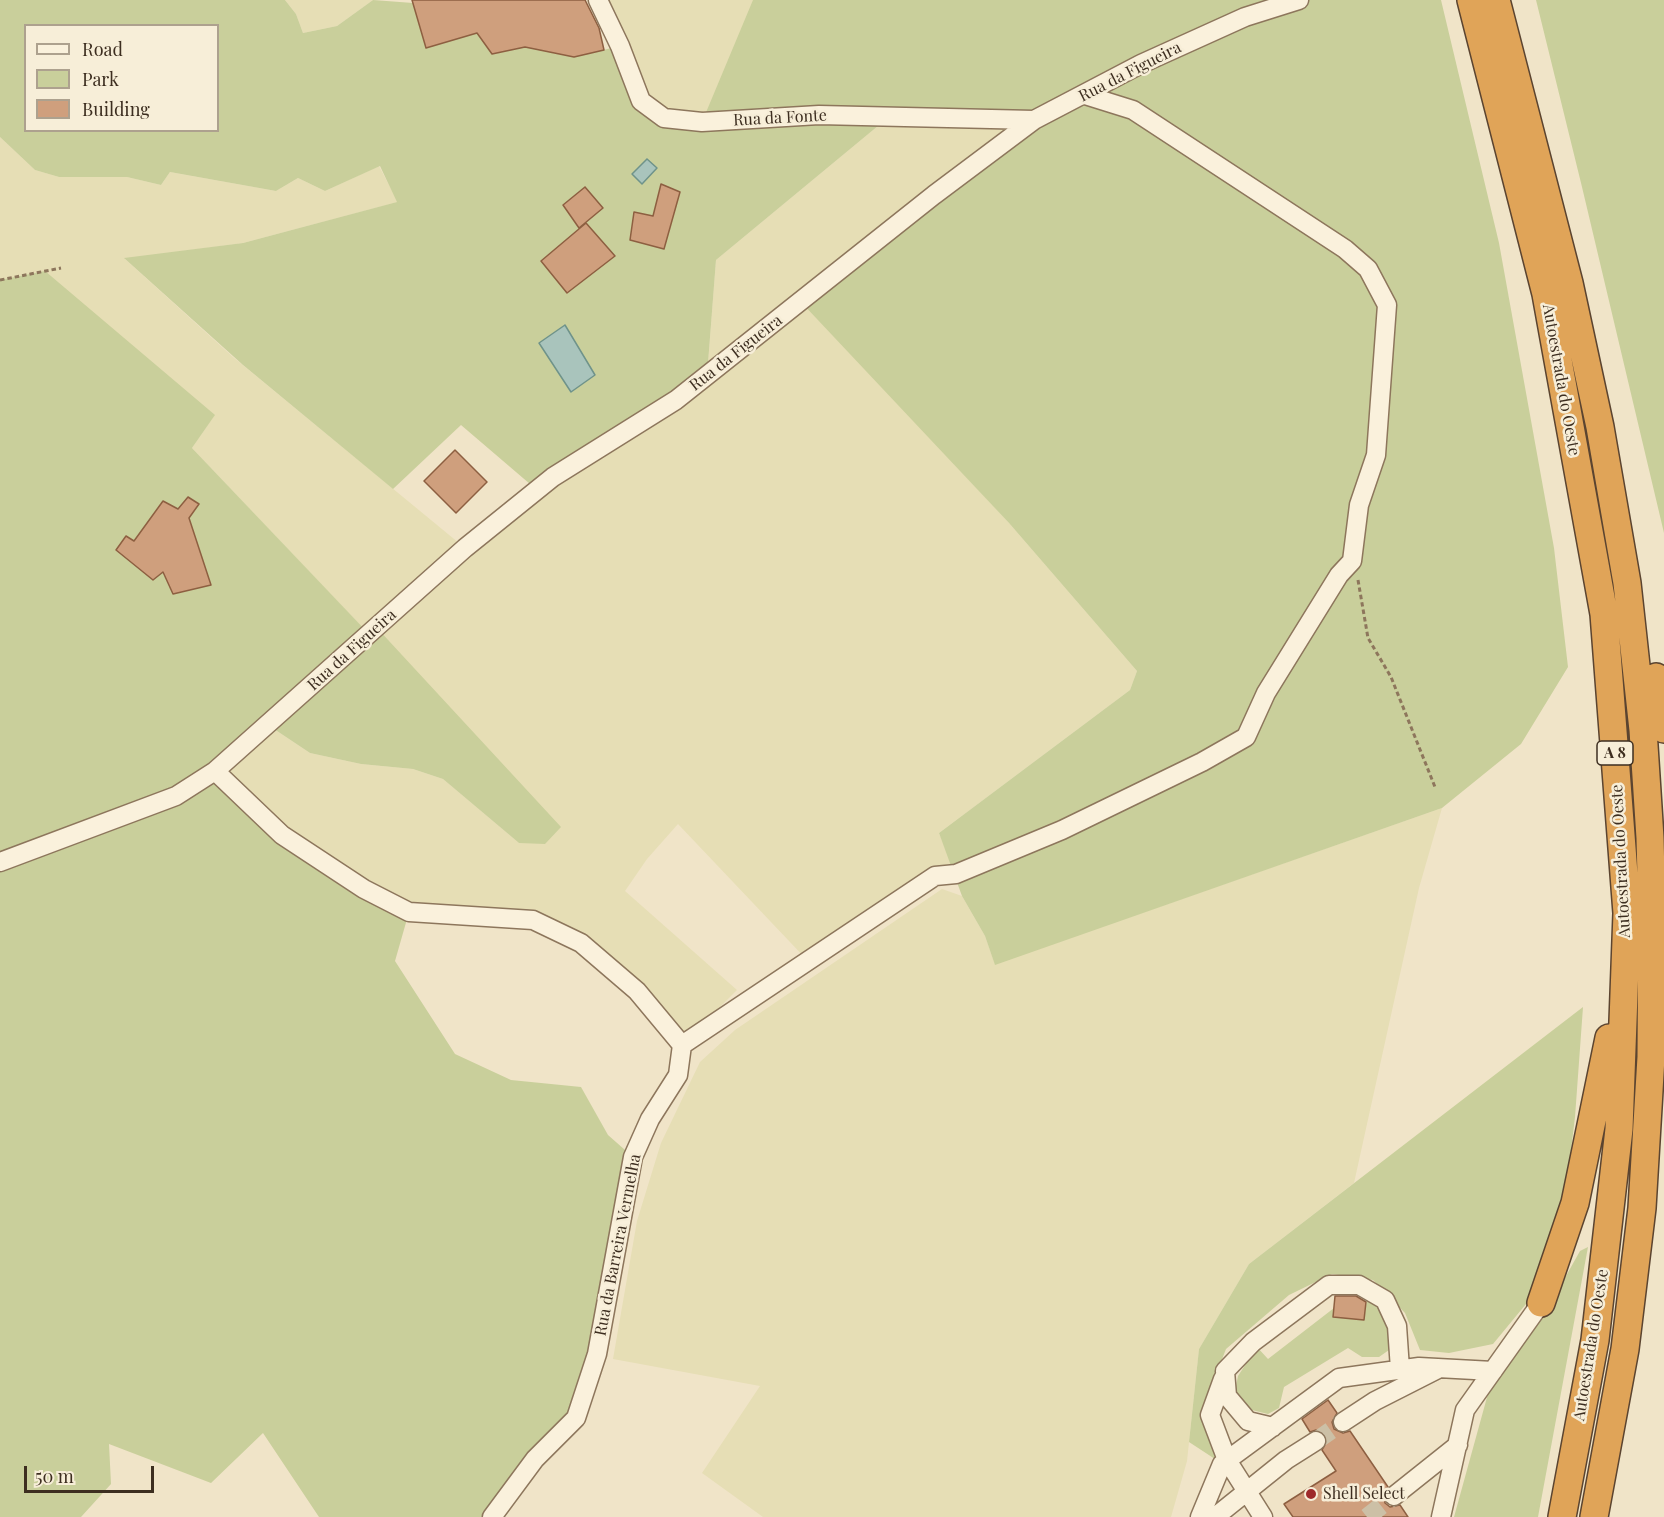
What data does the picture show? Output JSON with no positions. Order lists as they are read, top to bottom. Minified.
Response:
{"streets":{"highway":["Autoestrada do Oeste","A 8"],"street":["Rua da Figueira","Rua da Fonte","Rua da Barreira Vermelha"]},"crossings":[["Rua da Figueira","Rua da Fonte"]],"places":["Shell Select"],"legend":["Road","Park","Building"],"scale_bar":"50 m"}
